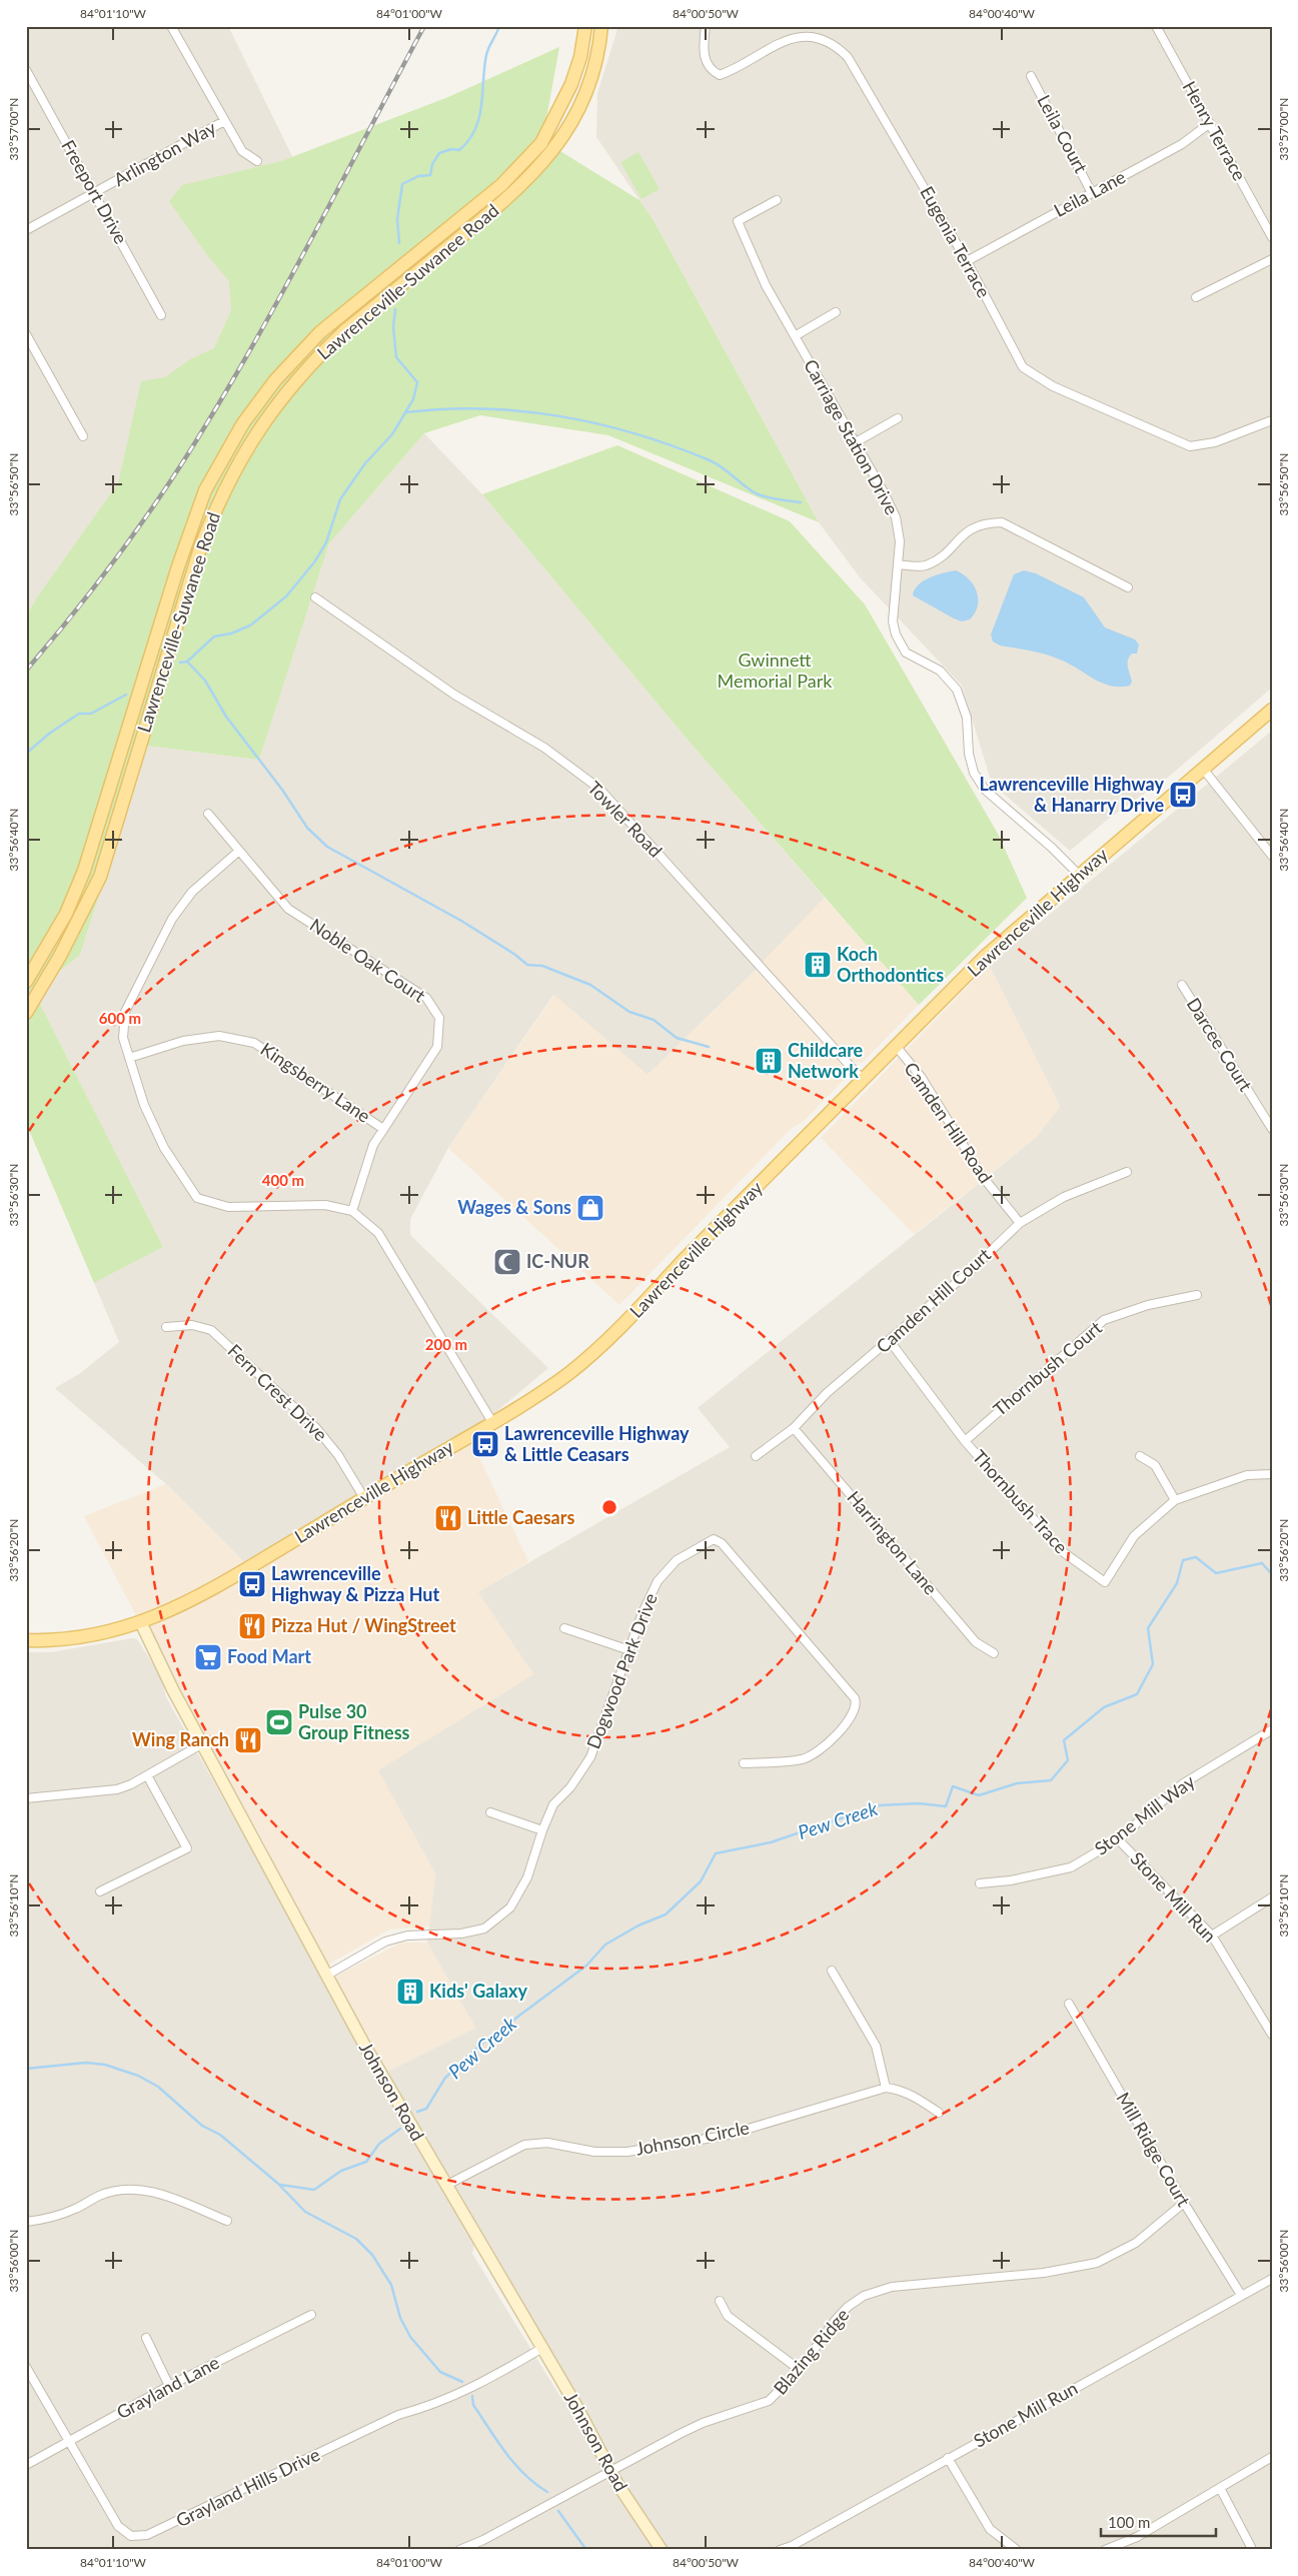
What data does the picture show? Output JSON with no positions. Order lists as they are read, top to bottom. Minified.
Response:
{"streets":{"main road":["Lawrenceville-Suwanee Road","Lawrenceville Highway"],"street":["Henry Terrace","Leila Court","Arlington Way","Freeport Drive","Leila Lane","Eugenia Terrace","Carriage Station Drive","Towler Road","Noble Oak Court","Darcee Court","Kingsberry Lane","Camden Hill Road","Camden Hill Court","Thornbush Court","Fern Crest Drive","Thornbush Trace","Harrington Lane","Dogwood Park Drive","Stone Mill Way","Stone Mill Run","Johnson Road","Johnson Circle","Mill Ridge Court","Blazing Ridge","Grayland Lane","Grayland Hills Drive"]},"crossings":[["Henry Terrace","Leila Lane"],["Leila Court","Leila Lane"],["Arlington Way","Freeport Drive"],["Leila Lane","Eugenia Terrace"],["Carriage Station Drive","Lawrenceville Highway"],["Towler Road","Lawrenceville Highway"],["Lawrenceville Highway","Camden Hill Road"],["Lawrenceville Highway","Fern Crest Drive"],["Lawrenceville Highway","Johnson Road"],["Noble Oak Court","Kingsberry Lane"],["Camden Hill Road","Camden Hill Court"],["Camden Hill Court","Thornbush Trace"],["Camden Hill Court","Harrington Lane"],["Thornbush Court","Thornbush Trace"],["Dogwood Park Drive","Johnson Road"],["Stone Mill Way","Stone Mill Run"],["Stone Mill Run","Mill Ridge Court"],["Johnson Road","Johnson Circle"],["Johnson Road","Blazing Ridge"],["Johnson Road","Grayland Hills Drive"],["Mill Ridge Court","Blazing Ridge"],["Grayland Lane","Grayland Hills Drive"]],"water":["Pew Creek"],"parks":["Gwinnett Memorial Park"],"places":{"bus stop":["Lawrenceville Highway & Hanarry Drive","Lawrenceville Highway & Little Ceasars","Lawrenceville Highway & Pizza Hut"],"building":["Koch Orthodontics","Childcare Network","Kids' Galaxy"],"shop":["Wages & Sons"],"mosque":["IC-NUR"],"restaurant":["Little Caesars","Pizza Hut / WingStreet","Wing Ranch"],"supermarket":["Food Mart"],"sports":["Pulse 30 Group Fitness"]},"scale_bar":"100 m","coordinates":["84°01'10\"W","84°01'00\"W","84°00'50\"W","84°00'40\"W","33°57'00\"N","33°56'50\"N","33°56'40\"N","33°56'30\"N","33°56'20\"N","33°56'10\"N","33°56'00\"N"],"rings":["600 m","400 m","200 m"]}
